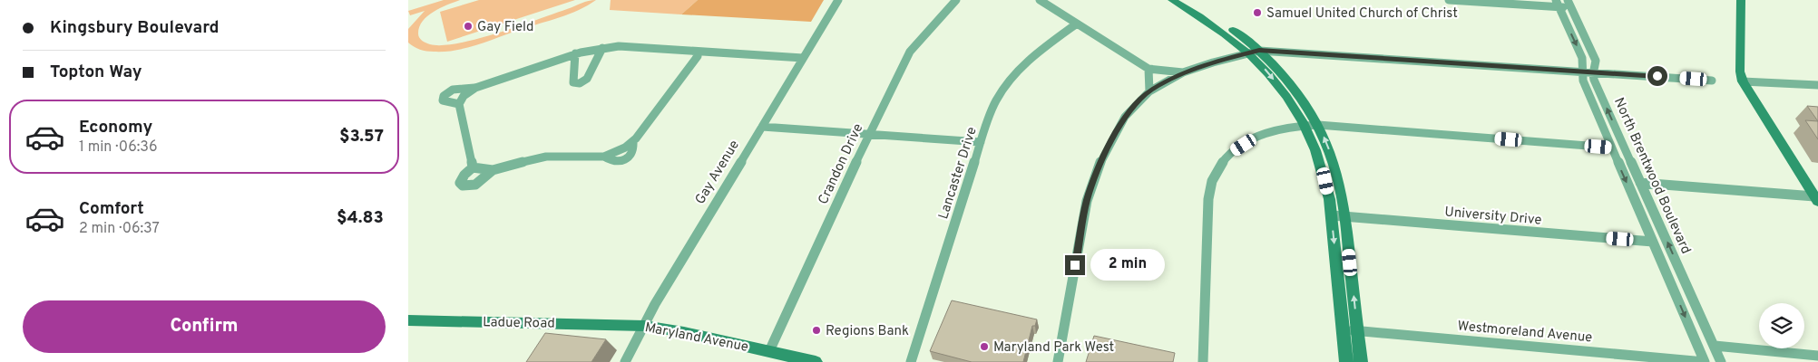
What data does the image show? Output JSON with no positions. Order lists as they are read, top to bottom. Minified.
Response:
{"streets":{"street":["Crandon Drive","Gay Avenue","Lancaster Drive","North Brentwood Boulevard","University Drive","Ladue Road","Westmoreland Avenue","Maryland Avenue"]},"crossings":[["Crandon Drive","Maryland Avenue"],["Gay Avenue","Maryland Avenue"],["North Brentwood Boulevard","University Drive"],["North Brentwood Boulevard","Westmoreland Avenue"],["Ladue Road","Maryland Avenue"]],"places":["Samuel United Church of Christ","Gay Field","Regions Bank","Maryland Park West"],"page":{"banner":["Kingsbury Boulevard","Topton Way"],"list":[{"name":"Economy","note":"1 min · 06:36","value":"$3.57"},{"name":"Comfort","note":"2 min · 06:37","value":"$4.83"}],"bubble":"2 min","buttons":"Confirm"}}
